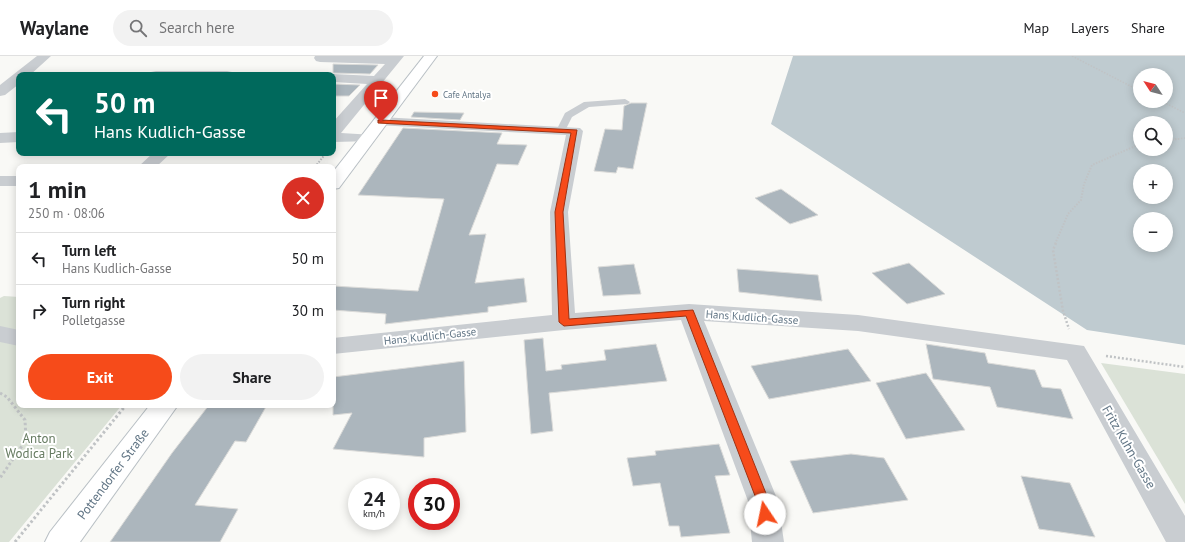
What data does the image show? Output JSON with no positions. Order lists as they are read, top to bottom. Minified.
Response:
{"streets":{"main road":["Pottendorfer Straße"],"street":["Hans Kudlich-Gasse","Fritz Kuhn-Gasse"]},"crossings":[["Hans Kudlich-Gasse","Fritz Kuhn-Gasse"]],"parks":["Anton Wodica Park"],"places":["Cafe Antalya"],"north":"top left","page":{"header":"Waylane","search":"Search here","nav":["Map","Layers","Share"],"map_buttons":["+","−"],"turn":["50 m","Hans Kudlich-Gasse"],"heading":["1 min","250 m · 08:06"],"list":[{"name":"Turn left","note":"Hans Kudlich-Gasse","value":"50 m"},{"name":"Turn right","note":"Polletgasse","value":"30 m"}],"buttons":["Exit","Share"],"speed":"24 km/h","limit":"30"}}
